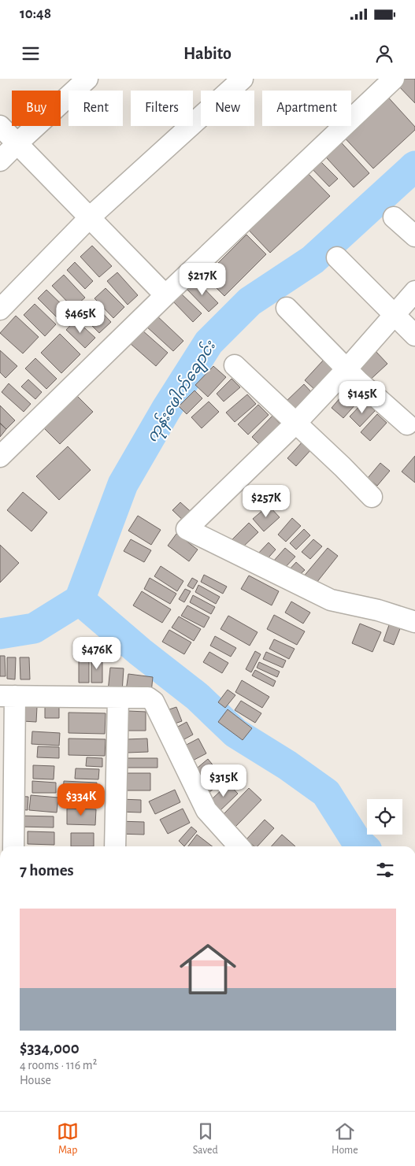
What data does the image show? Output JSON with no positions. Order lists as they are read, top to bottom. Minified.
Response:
{"water":["ကုန်းဖေါက်ချောင်း"],"page":{"status":"10:48","header":"Habito","chip":["Buy","Rent","Filters","New","Apartment"],"price":["$217K","$465K","$145K","$257K","$476K","$315K","$334K"],"heading":"7 homes","list":[{"name":"$334,000","note":"4 rooms · 116 m² · House"}],"tabs":["Map","Saved","Home"]}}
